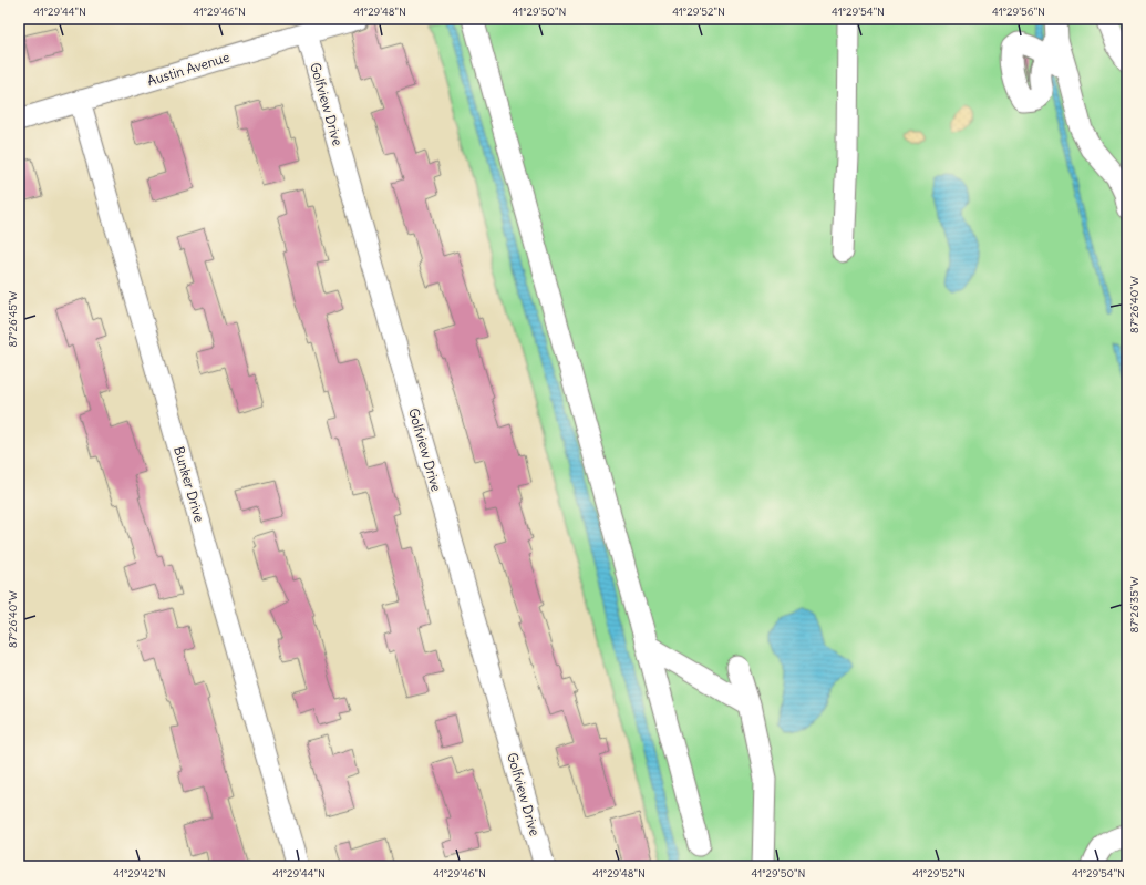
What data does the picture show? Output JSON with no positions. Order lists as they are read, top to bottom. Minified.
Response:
{"streets":{"street":["Austin Avenue","Golfview Drive","Bunker Drive"]},"crossings":[["Austin Avenue","Golfview Drive"],["Austin Avenue","Bunker Drive"]],"coordinates":["41°29'44\"N","41°29'46\"N","41°29'48\"N","41°29'50\"N","41°29'52\"N","41°29'54\"N","41°29'56\"N","87°26'40\"W","87°26'45\"W","87°26'35\"W","41°29'42\"N"]}
